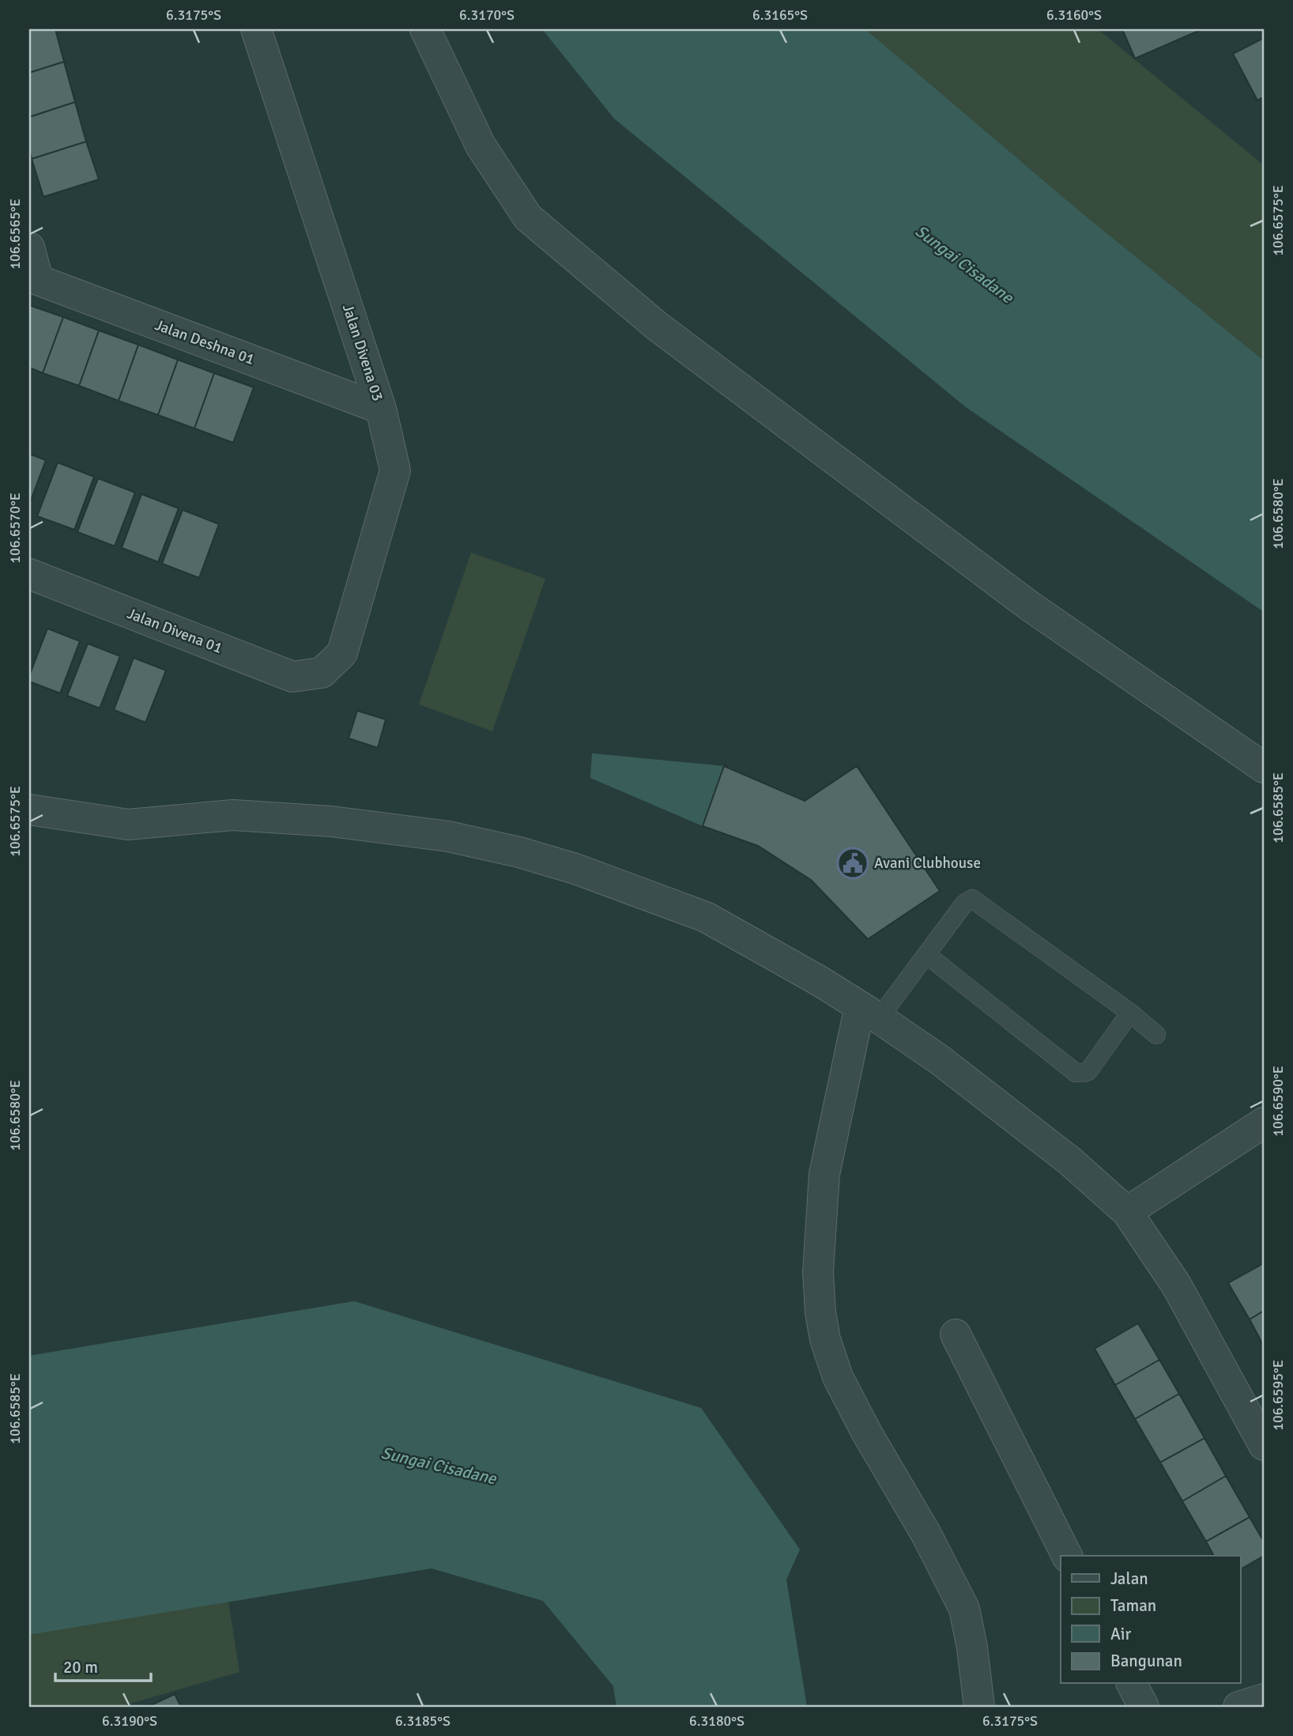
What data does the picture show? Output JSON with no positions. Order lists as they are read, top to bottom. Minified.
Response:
{"streets":{"street":["Jalan Deshna 01","Jalan Divena 03","Jalan Divena 01"]},"crossings":[["Jalan Deshna 01","Jalan Divena 03"],["Jalan Divena 03","Jalan Divena 01"]],"water":["Sungai Cisadane"],"places":{"public building":["Avani Clubhouse"]},"legend":["Jalan","Taman","Air","Bangunan"],"scale_bar":"20 m","coordinates":["6.3175°S","6.3170°S","6.3165°S","6.3160°S","106.6575°E","106.6565°E","106.6580°E","106.6570°E","106.6585°E","106.6590°E","106.6595°E","6.3190°S","6.3185°S","6.3180°S"]}
